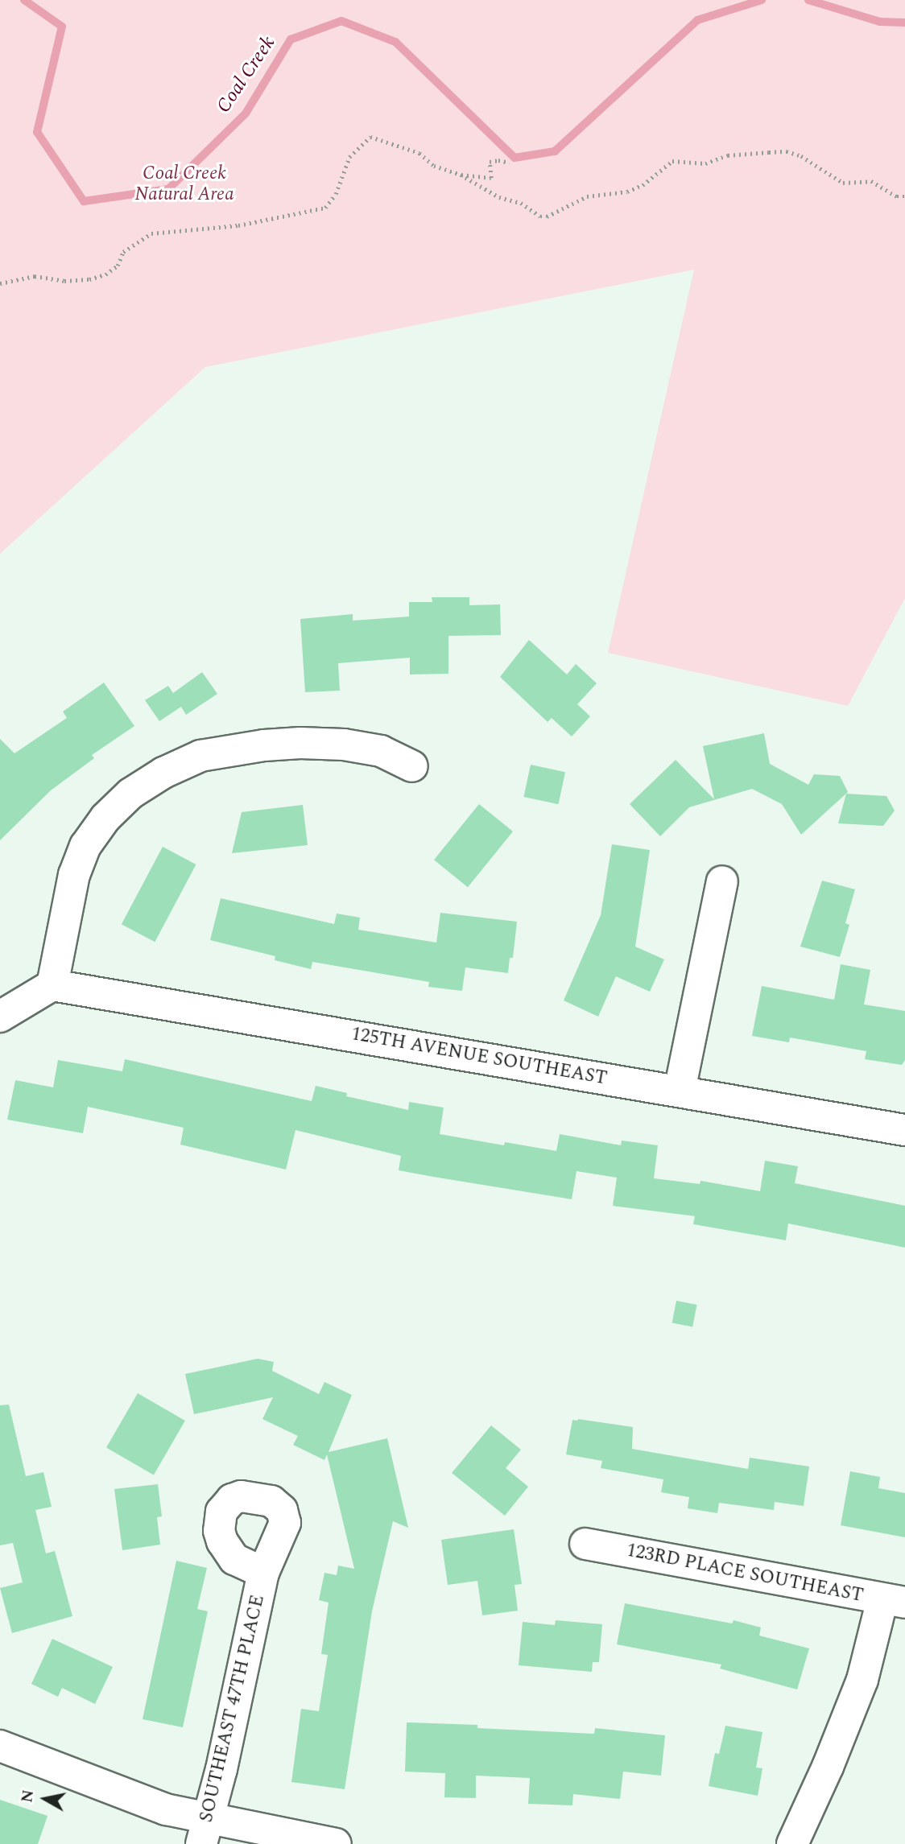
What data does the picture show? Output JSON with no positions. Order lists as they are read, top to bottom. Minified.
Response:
{"streets":{"street":["125TH AVENUE SOUTHEAST","123RD PLACE SOUTHEAST","SOUTHEAST 47TH PLACE"]},"water":["Coal Creek"],"parks":["Coal Creek Natural Area"],"north":"left"}
